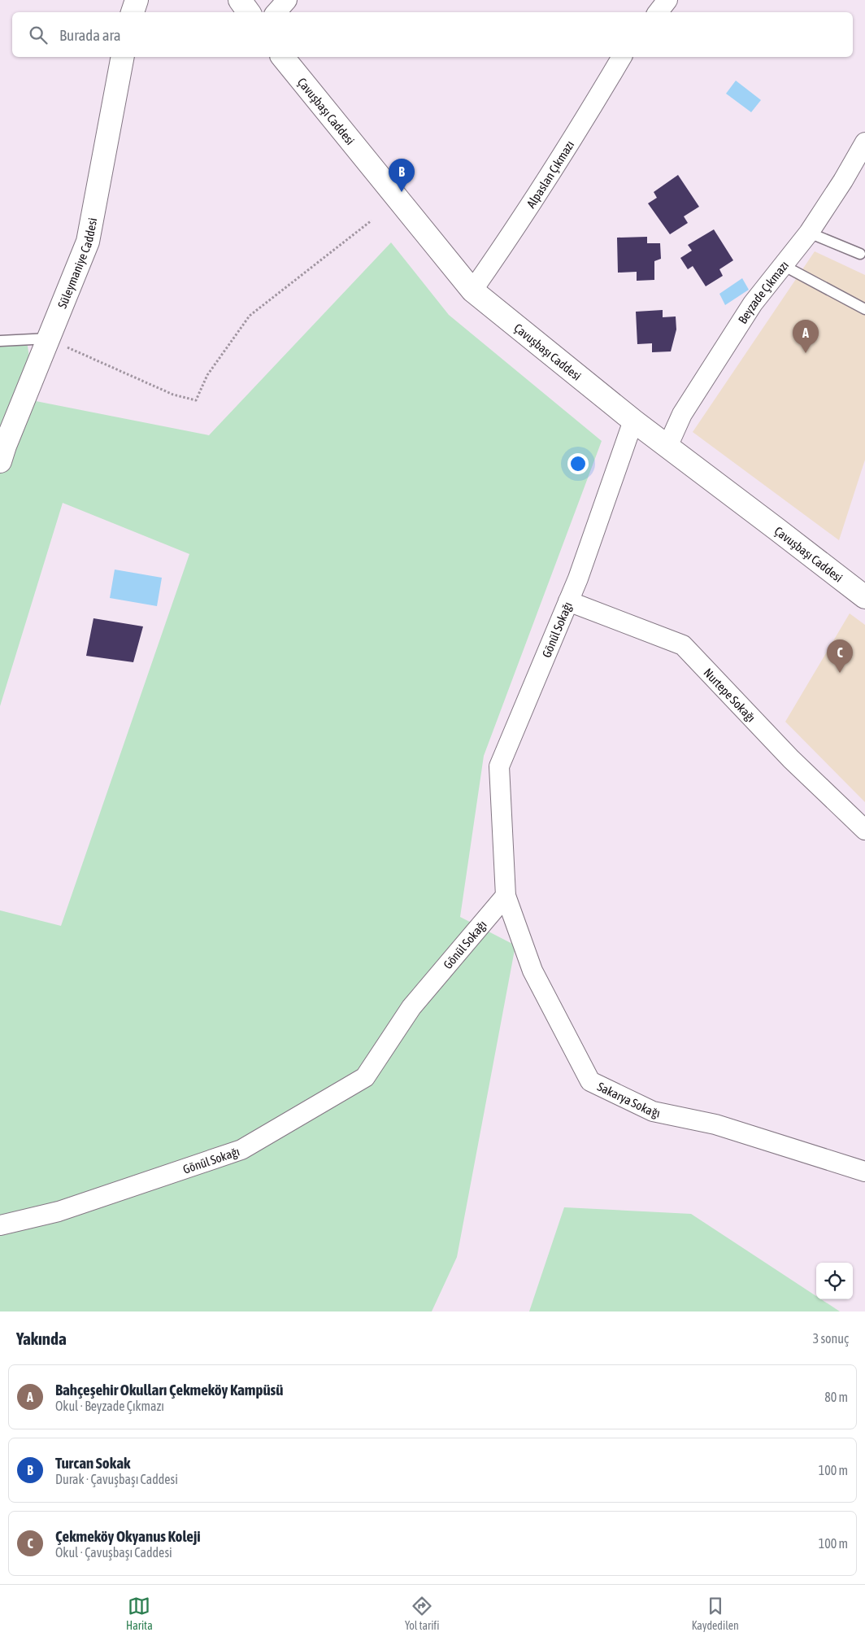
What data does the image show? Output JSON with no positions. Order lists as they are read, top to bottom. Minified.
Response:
{"streets":{"main road":["Çavuşbaşı Caddesi","Süleymaniye Caddesi"],"street":["Alpaslan Çıkmazı","Beyzade Çıkmazı","Gönül Sokağı","Nurtepe Sokağı","Sakarya Sokağı"]},"crossings":[["Çavuşbaşı Caddesi","Alpaslan Çıkmazı"],["Çavuşbaşı Caddesi","Beyzade Çıkmazı"],["Çavuşbaşı Caddesi","Gönül Sokağı"],["Gönül Sokağı","Nurtepe Sokağı"],["Gönül Sokağı","Sakarya Sokağı"]],"page":{"search":"Burada ara","pins":["B","A","C"],"heading":["Yakında","3 sonuç"],"list":[{"mark":"A","name":"Bahçeşehir Okulları Çekmeköy Kampüsü","note":"Okul · Beyzade Çıkmazı","value":"80 m"},{"mark":"B","name":"Turcan Sokak","note":"Durak · Çavuşbaşı Caddesi","value":"100 m"},{"mark":"C","name":"Çekmeköy Okyanus Koleji","note":"Okul · Çavuşbaşı Caddesi","value":"100 m"}],"nav":["Harita","Yol tarifi","Kaydedilen"]}}
